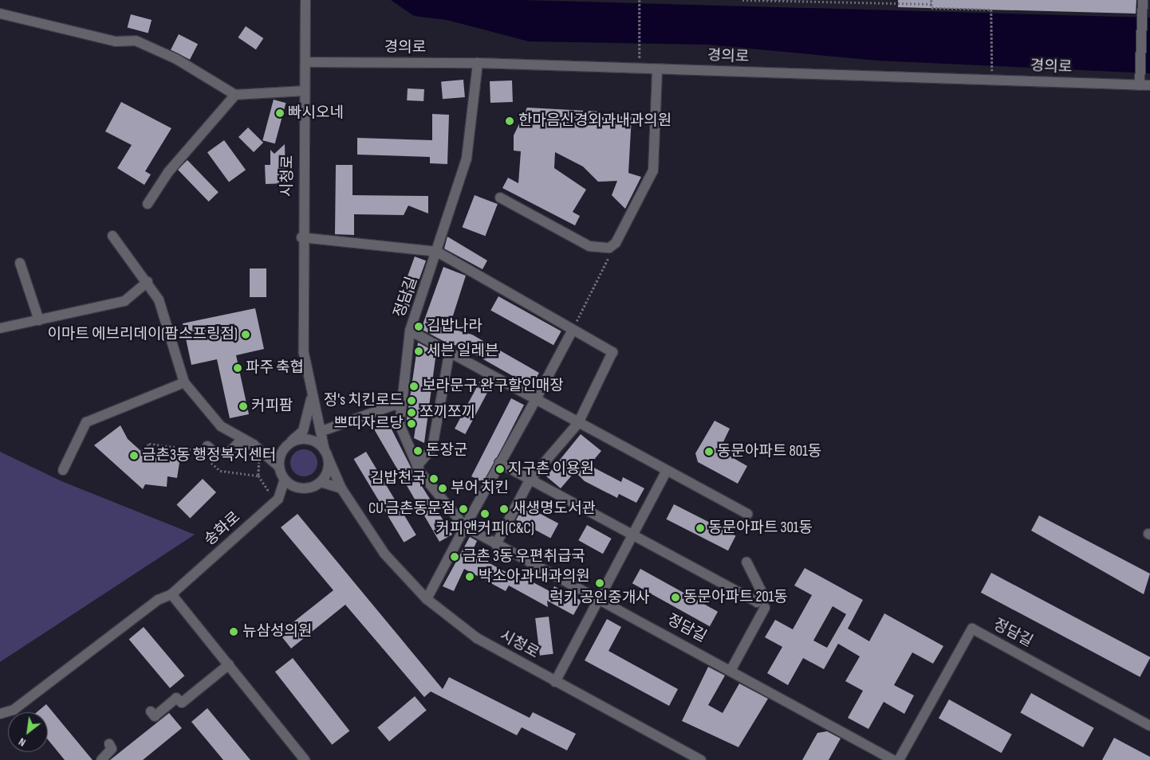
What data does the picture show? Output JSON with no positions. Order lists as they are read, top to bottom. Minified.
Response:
{"streets":{"street":["경의로","시청로","정담길","송화로"]},"crossings":[["경의로","시청로"],["경의로","정담길"],["시청로","송화로"]],"places":["빠시오네","한마음신경외과내과의원","김밥나라","이마트 에브리데이(팜스프링점)","세븐 일레븐","파주 축협","보라문구 완구할인매장","정's 치킨로드","커피팜","쪼끼쪼끼","쁘띠자르당","돈장군","동문아파트 801동","금촌3동 행정복지센터","지구촌 이용원","김밥천국","부어 치킨","CU 금촌동문점","새생명도서관","커피앤커피(C&C)","동문아파트 301동","금촌 3동 우편취급국","박소아과내과의원","럭키 공인중개사","동문아파트 201동","뉴삼성의원"],"north":"bottom left"}
